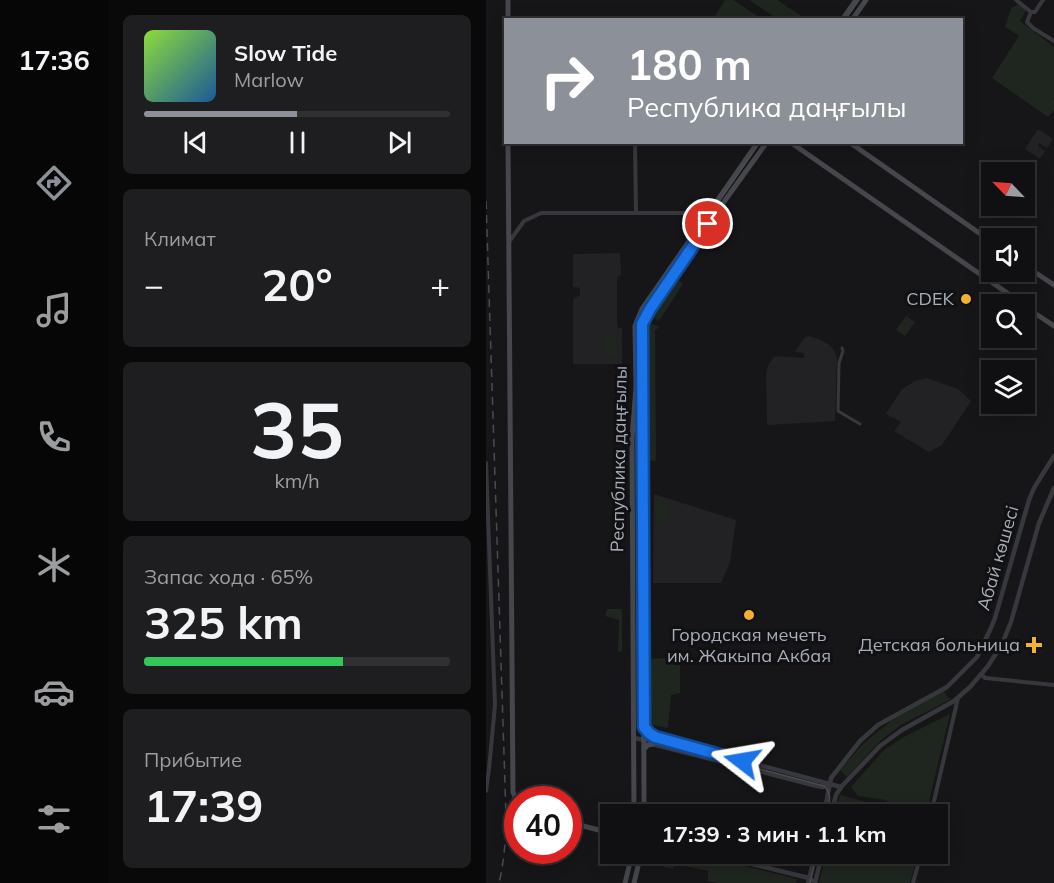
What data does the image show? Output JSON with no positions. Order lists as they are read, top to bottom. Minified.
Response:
{"streets":{"main road":["Республика даңғылы"],"street":["Абай көшесі"]},"places":{"other":["CDEK","Городская мечеть им. Жакыпа Акбая"],"health":["Детская больница"]},"north":"top left","page":{"tabs":"17:36","turn":["180 m","Республика даңғылы"],"song":["Slow Tide","Marlow"],"tile":["Климат",["35","km/h"],["Запас хода · 65%","325 km"],["Прибытие","17:39"]],"heat":["−","20°","+"],"limit":"40","trip":"17:39 · 3 мин · 1.1 km"}}
